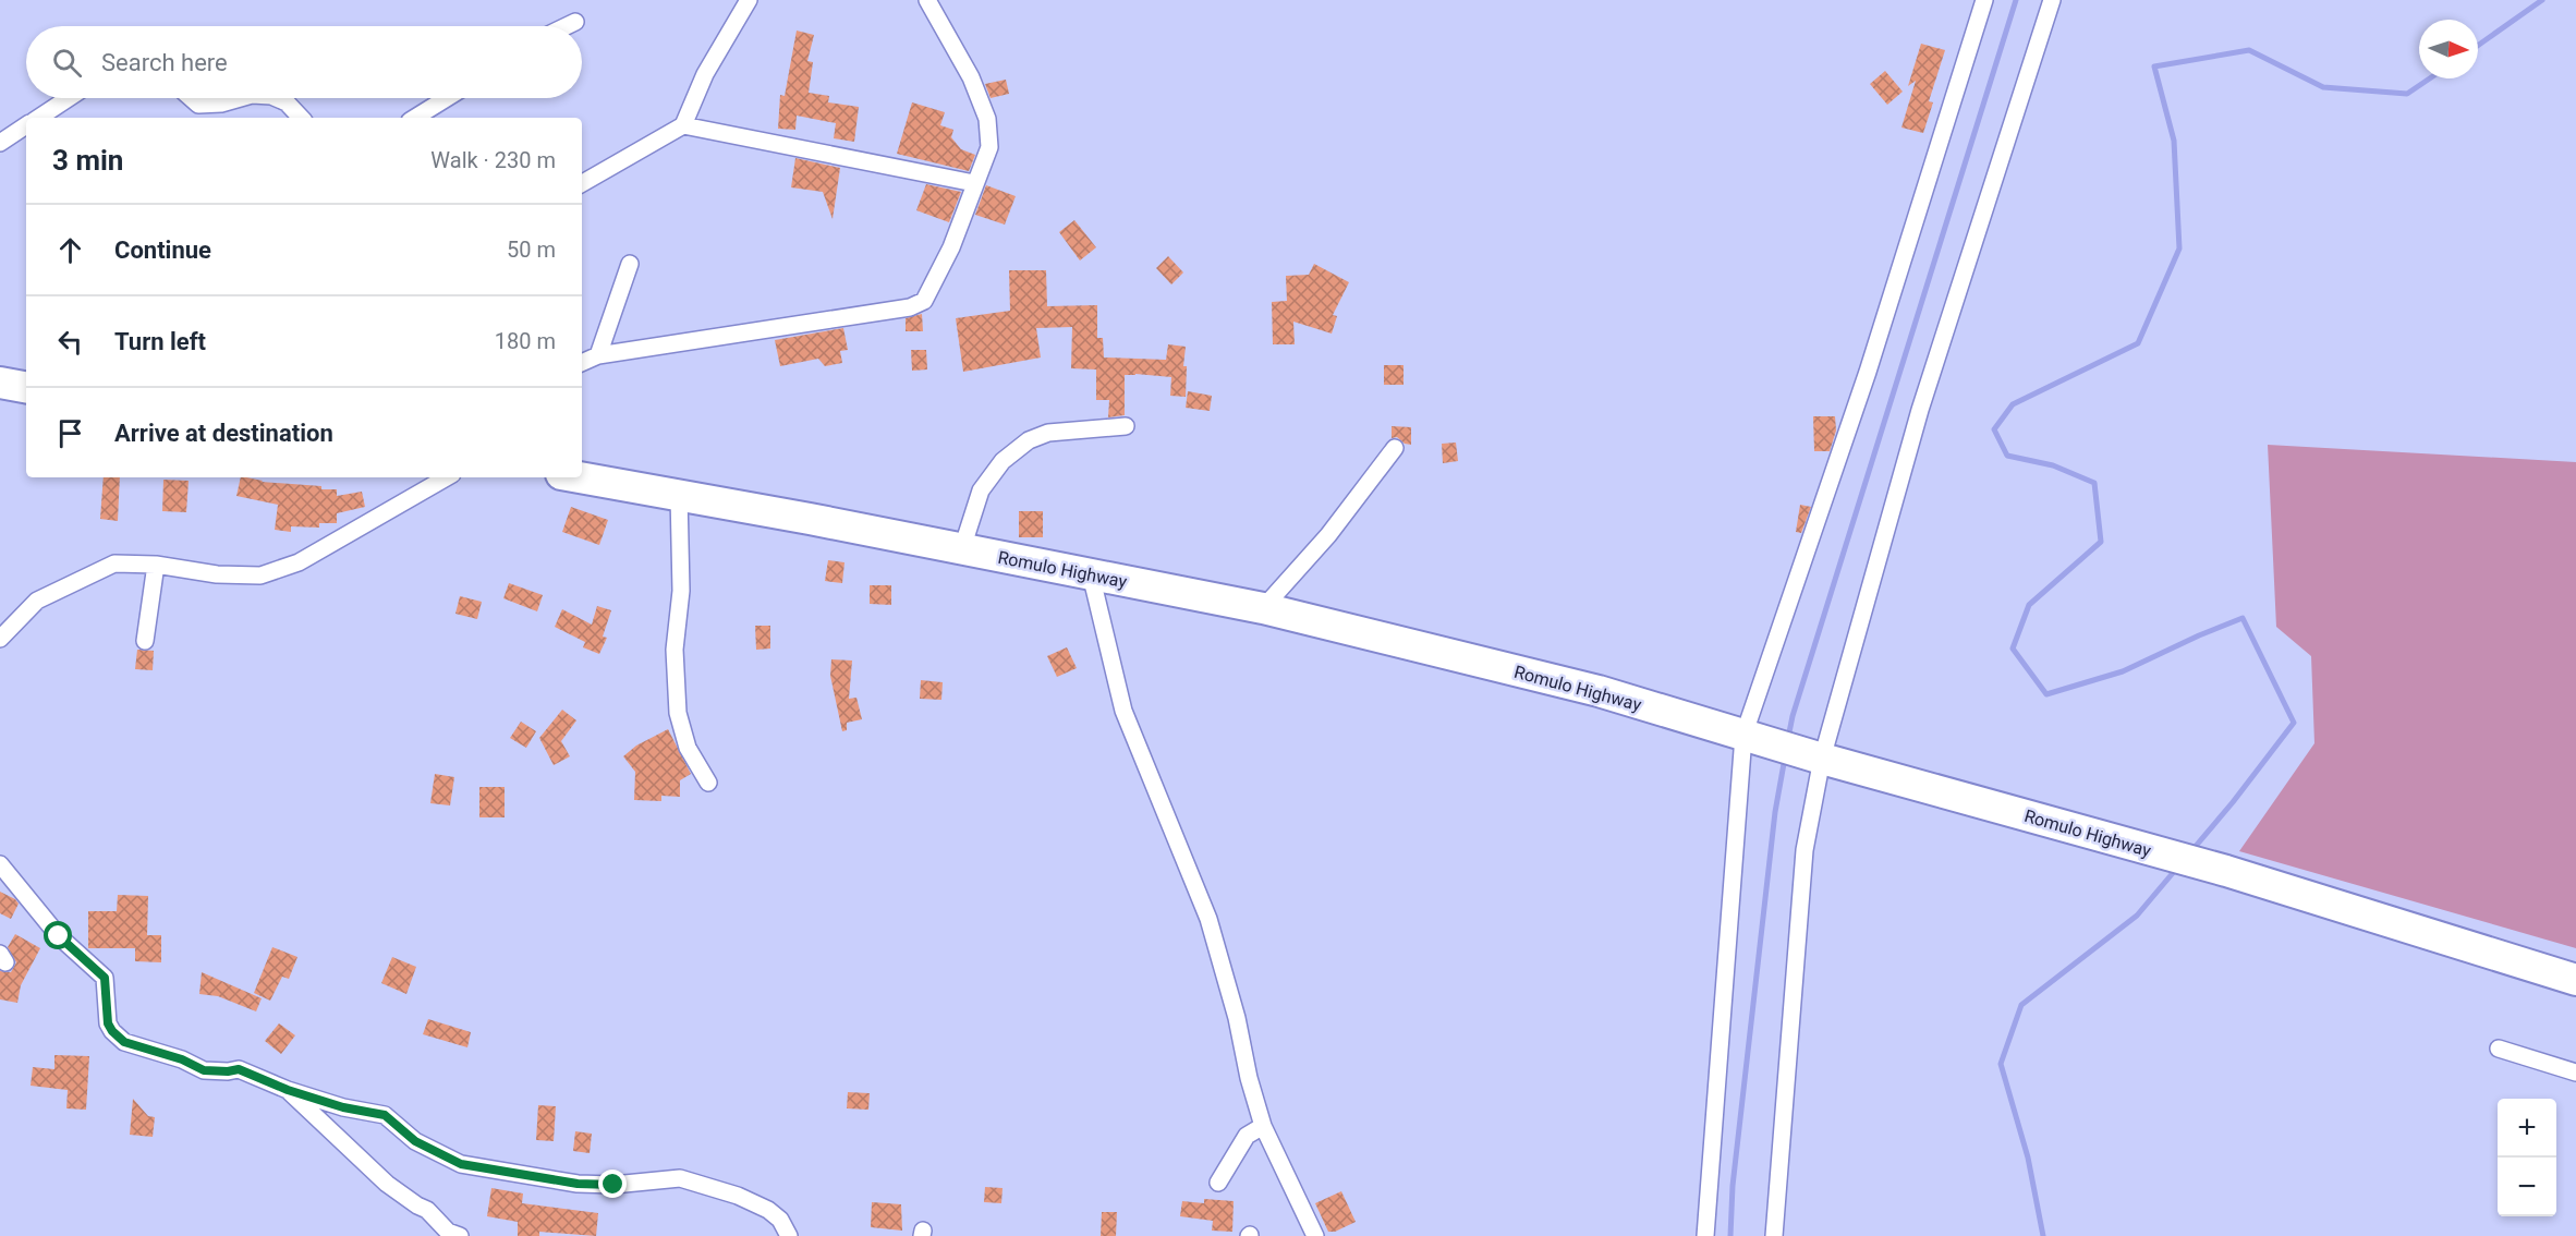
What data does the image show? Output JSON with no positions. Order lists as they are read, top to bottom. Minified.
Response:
{"streets":{"highway":["Romulo Highway"]},"north":"right","page":{"search":"Search here","heading":["3 min","Walk · 230 m"],"list":[["Continue","50 m"],["Turn left","180 m"],"Arrive at destination"],"map_buttons":["+","−"]}}
